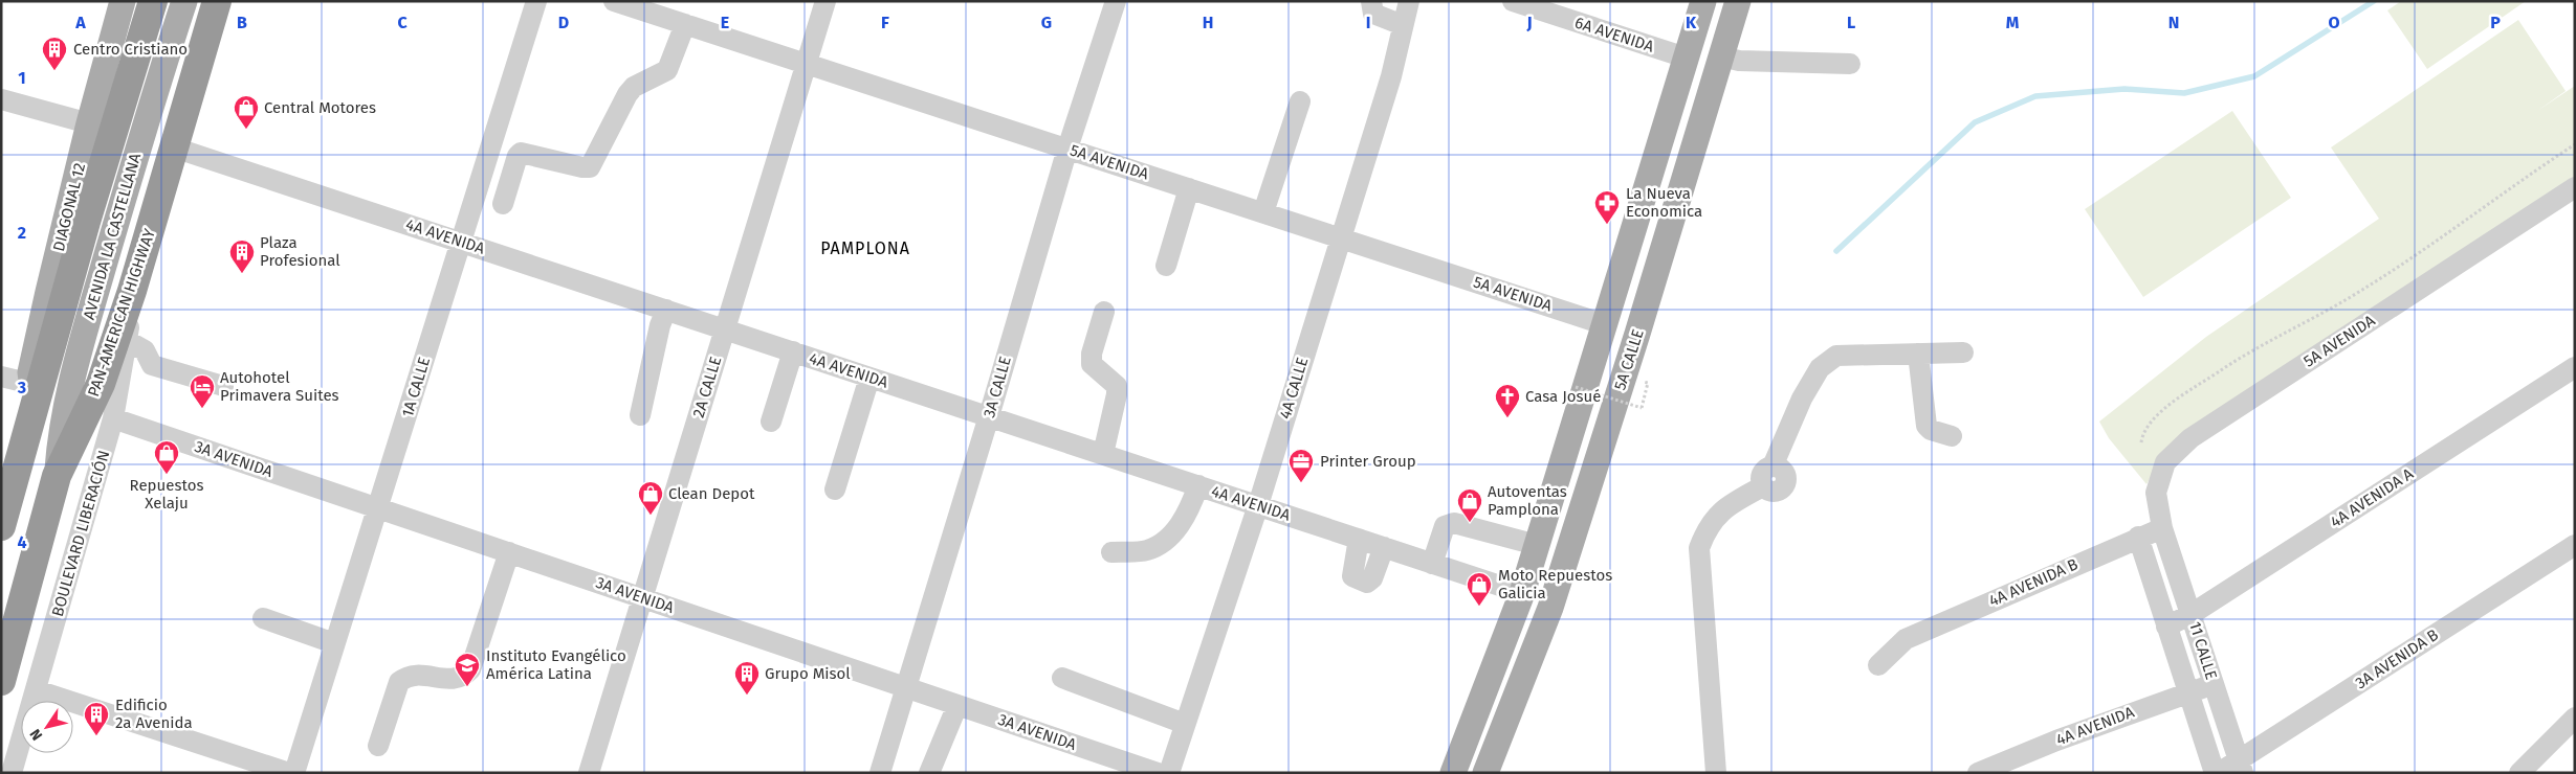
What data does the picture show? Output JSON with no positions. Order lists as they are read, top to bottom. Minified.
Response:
{"streets":{"highway":["PAN-AMERICAN HIGHWAY"],"main road":["DIAGONAL 12","AVENIDA LA CASTELLANA","5A CALLE"],"street":["6A AVENIDA","5A AVENIDA","4A AVENIDA","1A CALLE","2A CALLE","3A CALLE","4A CALLE","3A AVENIDA","4A AVENIDA A","BOULEVARD LIBERACIÓN","4A AVENIDA B","11 CALLE","3A AVENIDA B"]},"crossings":[["5A AVENIDA","2A CALLE"],["5A AVENIDA","3A CALLE"],["5A AVENIDA","4A CALLE"],["5A AVENIDA","4A AVENIDA B"],["5A AVENIDA","11 CALLE"],["AVENIDA LA CASTELLANA","PAN-AMERICAN HIGHWAY"],["4A AVENIDA","PAN-AMERICAN HIGHWAY"],["4A AVENIDA","1A CALLE"],["4A AVENIDA","2A CALLE"],["4A AVENIDA","3A CALLE"],["4A AVENIDA","4A CALLE"],["4A AVENIDA","11 CALLE"],["PAN-AMERICAN HIGHWAY","BOULEVARD LIBERACIÓN"],["1A CALLE","3A AVENIDA"],["2A CALLE","3A AVENIDA"],["3A CALLE","3A AVENIDA"],["3A AVENIDA","BOULEVARD LIBERACIÓN"],["4A AVENIDA A","11 CALLE"],["4A AVENIDA B","11 CALLE"],["11 CALLE","3A AVENIDA B"]],"districts":["PAMPLONA"],"places":{"building":["Centro Cristiano","Plaza Profesional","Grupo Misol","Edificio 2a Avenida"],"shop":["Central Motores","Repuestos Xelaju","Clean Depot","Autoventas Pamplona","Moto Repuestos Galicia"],"pharmacy":["La Nueva Economica"],"hotel":["Autohotel Primavera Suites"],"church":["Casa Josué"],"office":["Printer Group"],"school or university":["Instituto Evangélico América Latina"]},"north":"bottom left","grid":{"columns":["A","B","C","D","E","F","G","H","I","J","K","L","M","N","O","P"],"rows":["1","2","3","4"]}}
